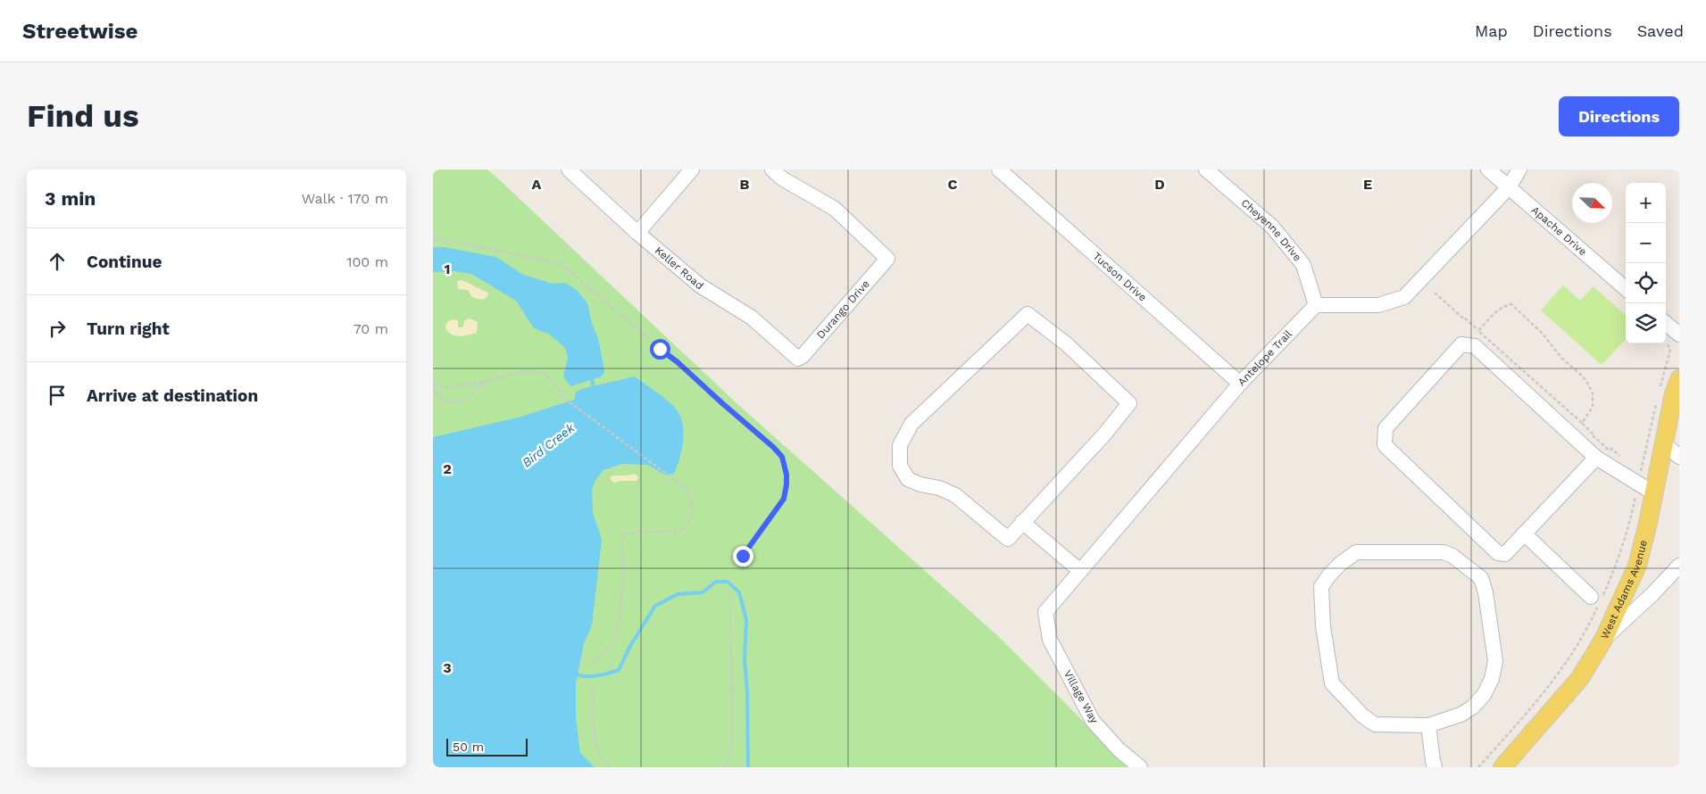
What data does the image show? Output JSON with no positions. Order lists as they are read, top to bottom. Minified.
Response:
{"streets":{"main road":["West Adams Avenue"],"street":["Apache Drive","Cheyenne Drive","Keller Road","Tucson Drive","Durango Drive","Antelope Trail","Village Way"]},"crossings":[["Cheyenne Drive","Antelope Trail"],["Keller Road","Durango Drive"],["Tucson Drive","Antelope Trail"],["Antelope Trail","Village Way"]],"water":["Bird Creek"],"scale_bar":"50 m","north":"bottom right","page":{"header":"Streetwise","nav":["Map","Directions","Saved"],"buttons":"Directions","title":"Find us","heading":["3 min","Walk · 170 m"],"map_buttons":["+","−"],"list":[["Continue","100 m"],["Turn right","70 m"],"Arrive at destination"],"scale":"50 m"},"grid":{"columns":["A","B","C","D","E"],"rows":["1","2","3"]}}
